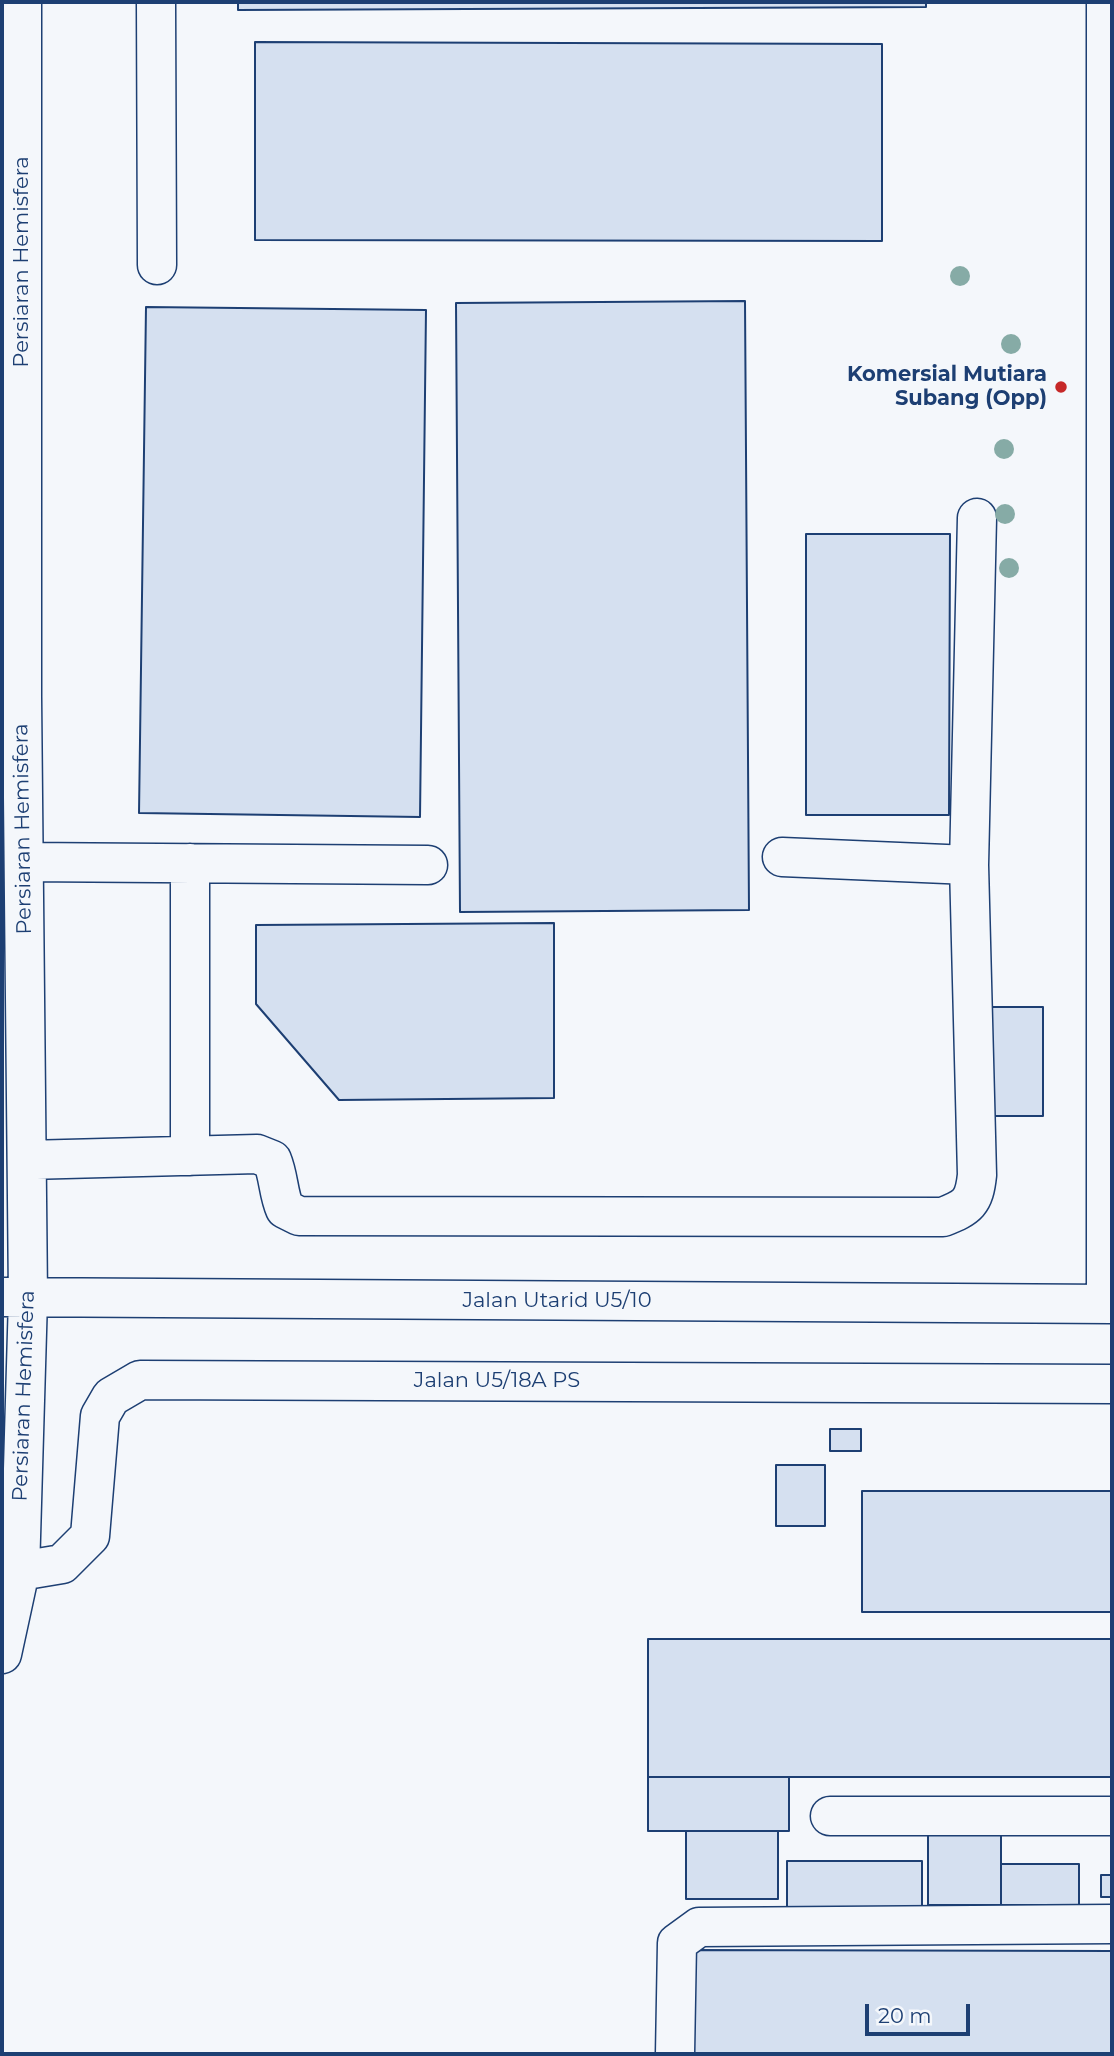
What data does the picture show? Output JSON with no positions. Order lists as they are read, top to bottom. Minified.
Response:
{"streets":{"street":["Persiaran Hemisfera","Jalan Utarid U5/10","Jalan U5/18A PS"]},"crossings":[["Persiaran Hemisfera","Jalan Utarid U5/10"],["Persiaran Hemisfera","Jalan U5/18A PS"]],"places":["Komersial Mutiara Subang (Opp)"],"scale_bar":"20 m"}
